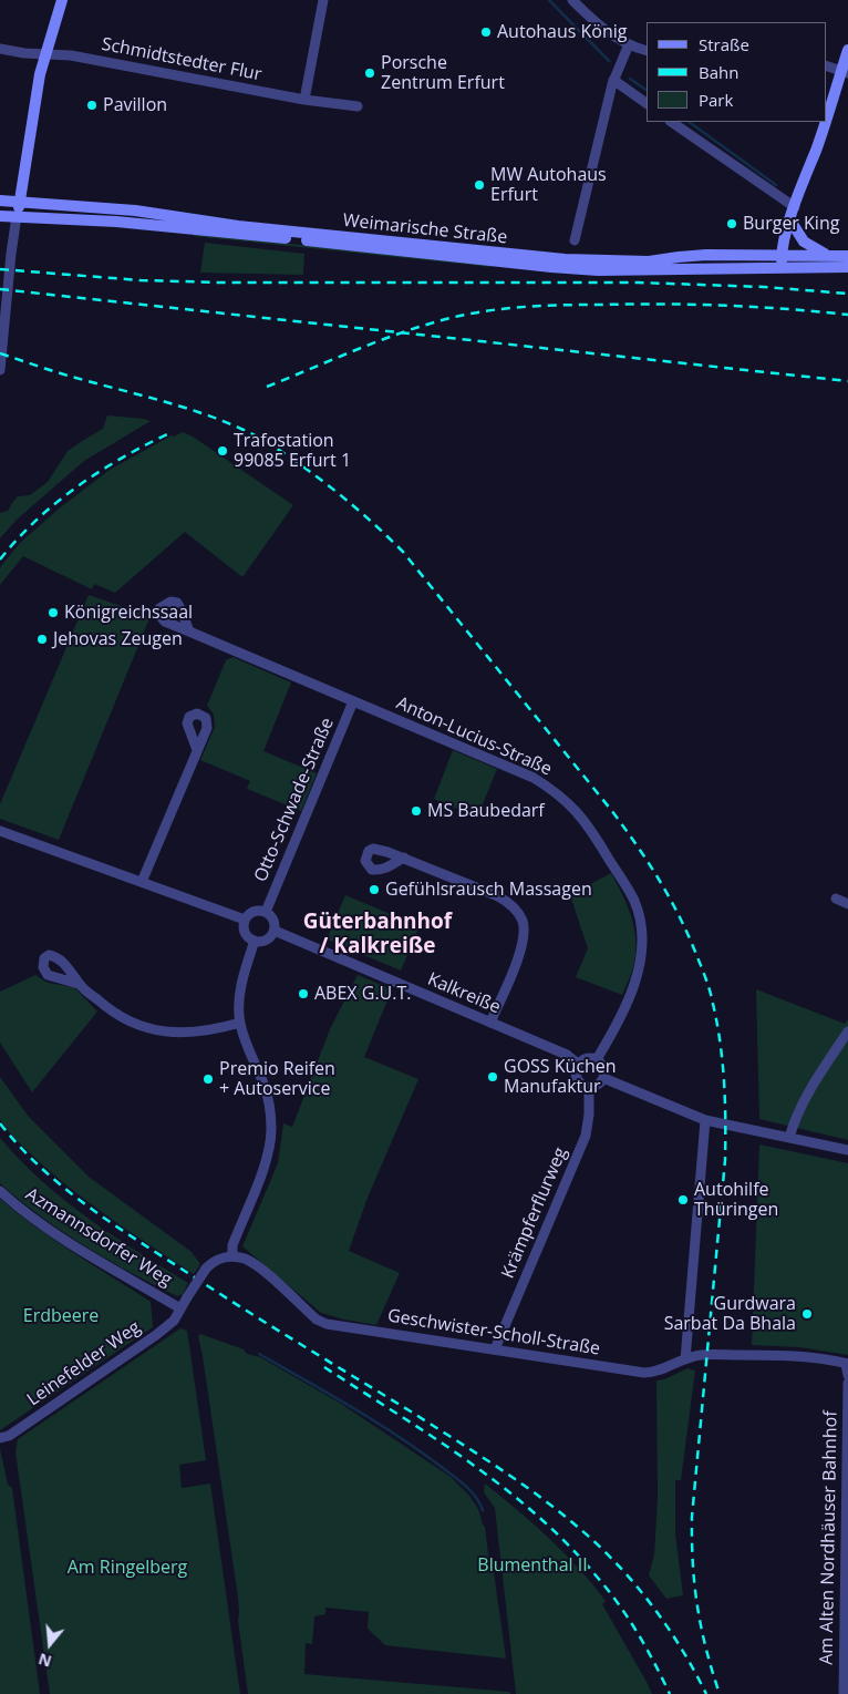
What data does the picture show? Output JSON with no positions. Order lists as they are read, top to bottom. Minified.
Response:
{"streets":{"main road":["Weimarische Straße"],"street":["Schmidtstedter Flur","Anton-Lucius-Straße","Otto-Schwade-Straße","Kalkreiße","Krämpferflurweg","Azmannsdorfer Weg","Geschwister-Scholl-Straße","Leinefelder Weg","Am Alten Nordhäuser Bahnhof"]},"crossings":[["Anton-Lucius-Straße","Otto-Schwade-Straße"],["Anton-Lucius-Straße","Kalkreiße"],["Anton-Lucius-Straße","Krämpferflurweg"],["Otto-Schwade-Straße","Kalkreiße"],["Kalkreiße","Krämpferflurweg"],["Krämpferflurweg","Geschwister-Scholl-Straße"],["Azmannsdorfer Weg","Leinefelder Weg"]],"districts":["Güterbahnhof / Kalkreiße"],"parks":["Erdbeere","Blumenthal II","Am Ringelberg"],"places":["Autohaus König","Porsche Zentrum Erfurt","Pavillon","MW Autohaus Erfurt","Burger King","Trafostation 99085 Erfurt 1","Königreichssaal","Jehovas Zeugen","MS Baubedarf","Gefühlsrausch Massagen","ABEX G.U.T.","GOSS Küchen Manufaktur","Premio Reifen + Autoservice","Autohilfe Thüringen","Gurdwara Sarbat Da Bhala"],"legend":["Straße","Bahn","Park"],"north":"bottom"}
